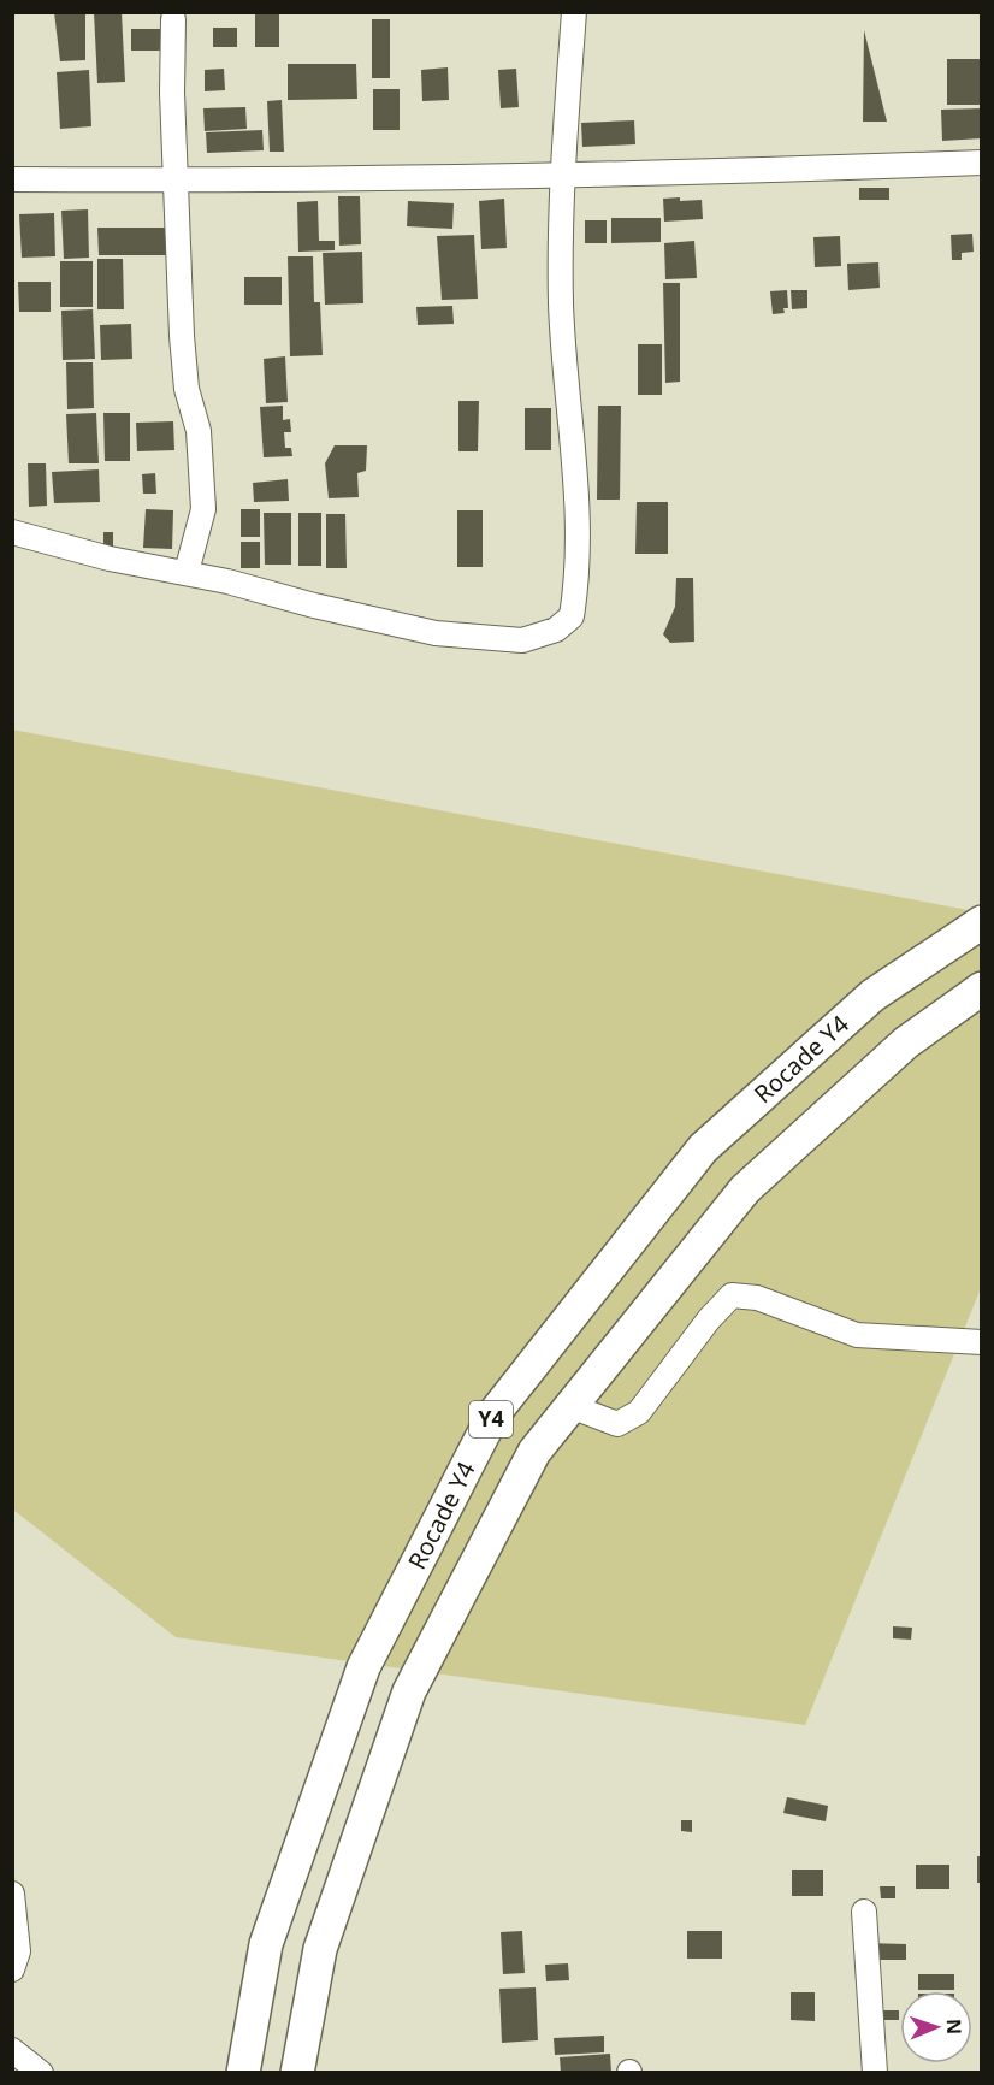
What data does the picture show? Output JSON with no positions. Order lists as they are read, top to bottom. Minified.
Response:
{"streets":{"highway":["Rocade Y4","Y4"]},"north":"right"}
